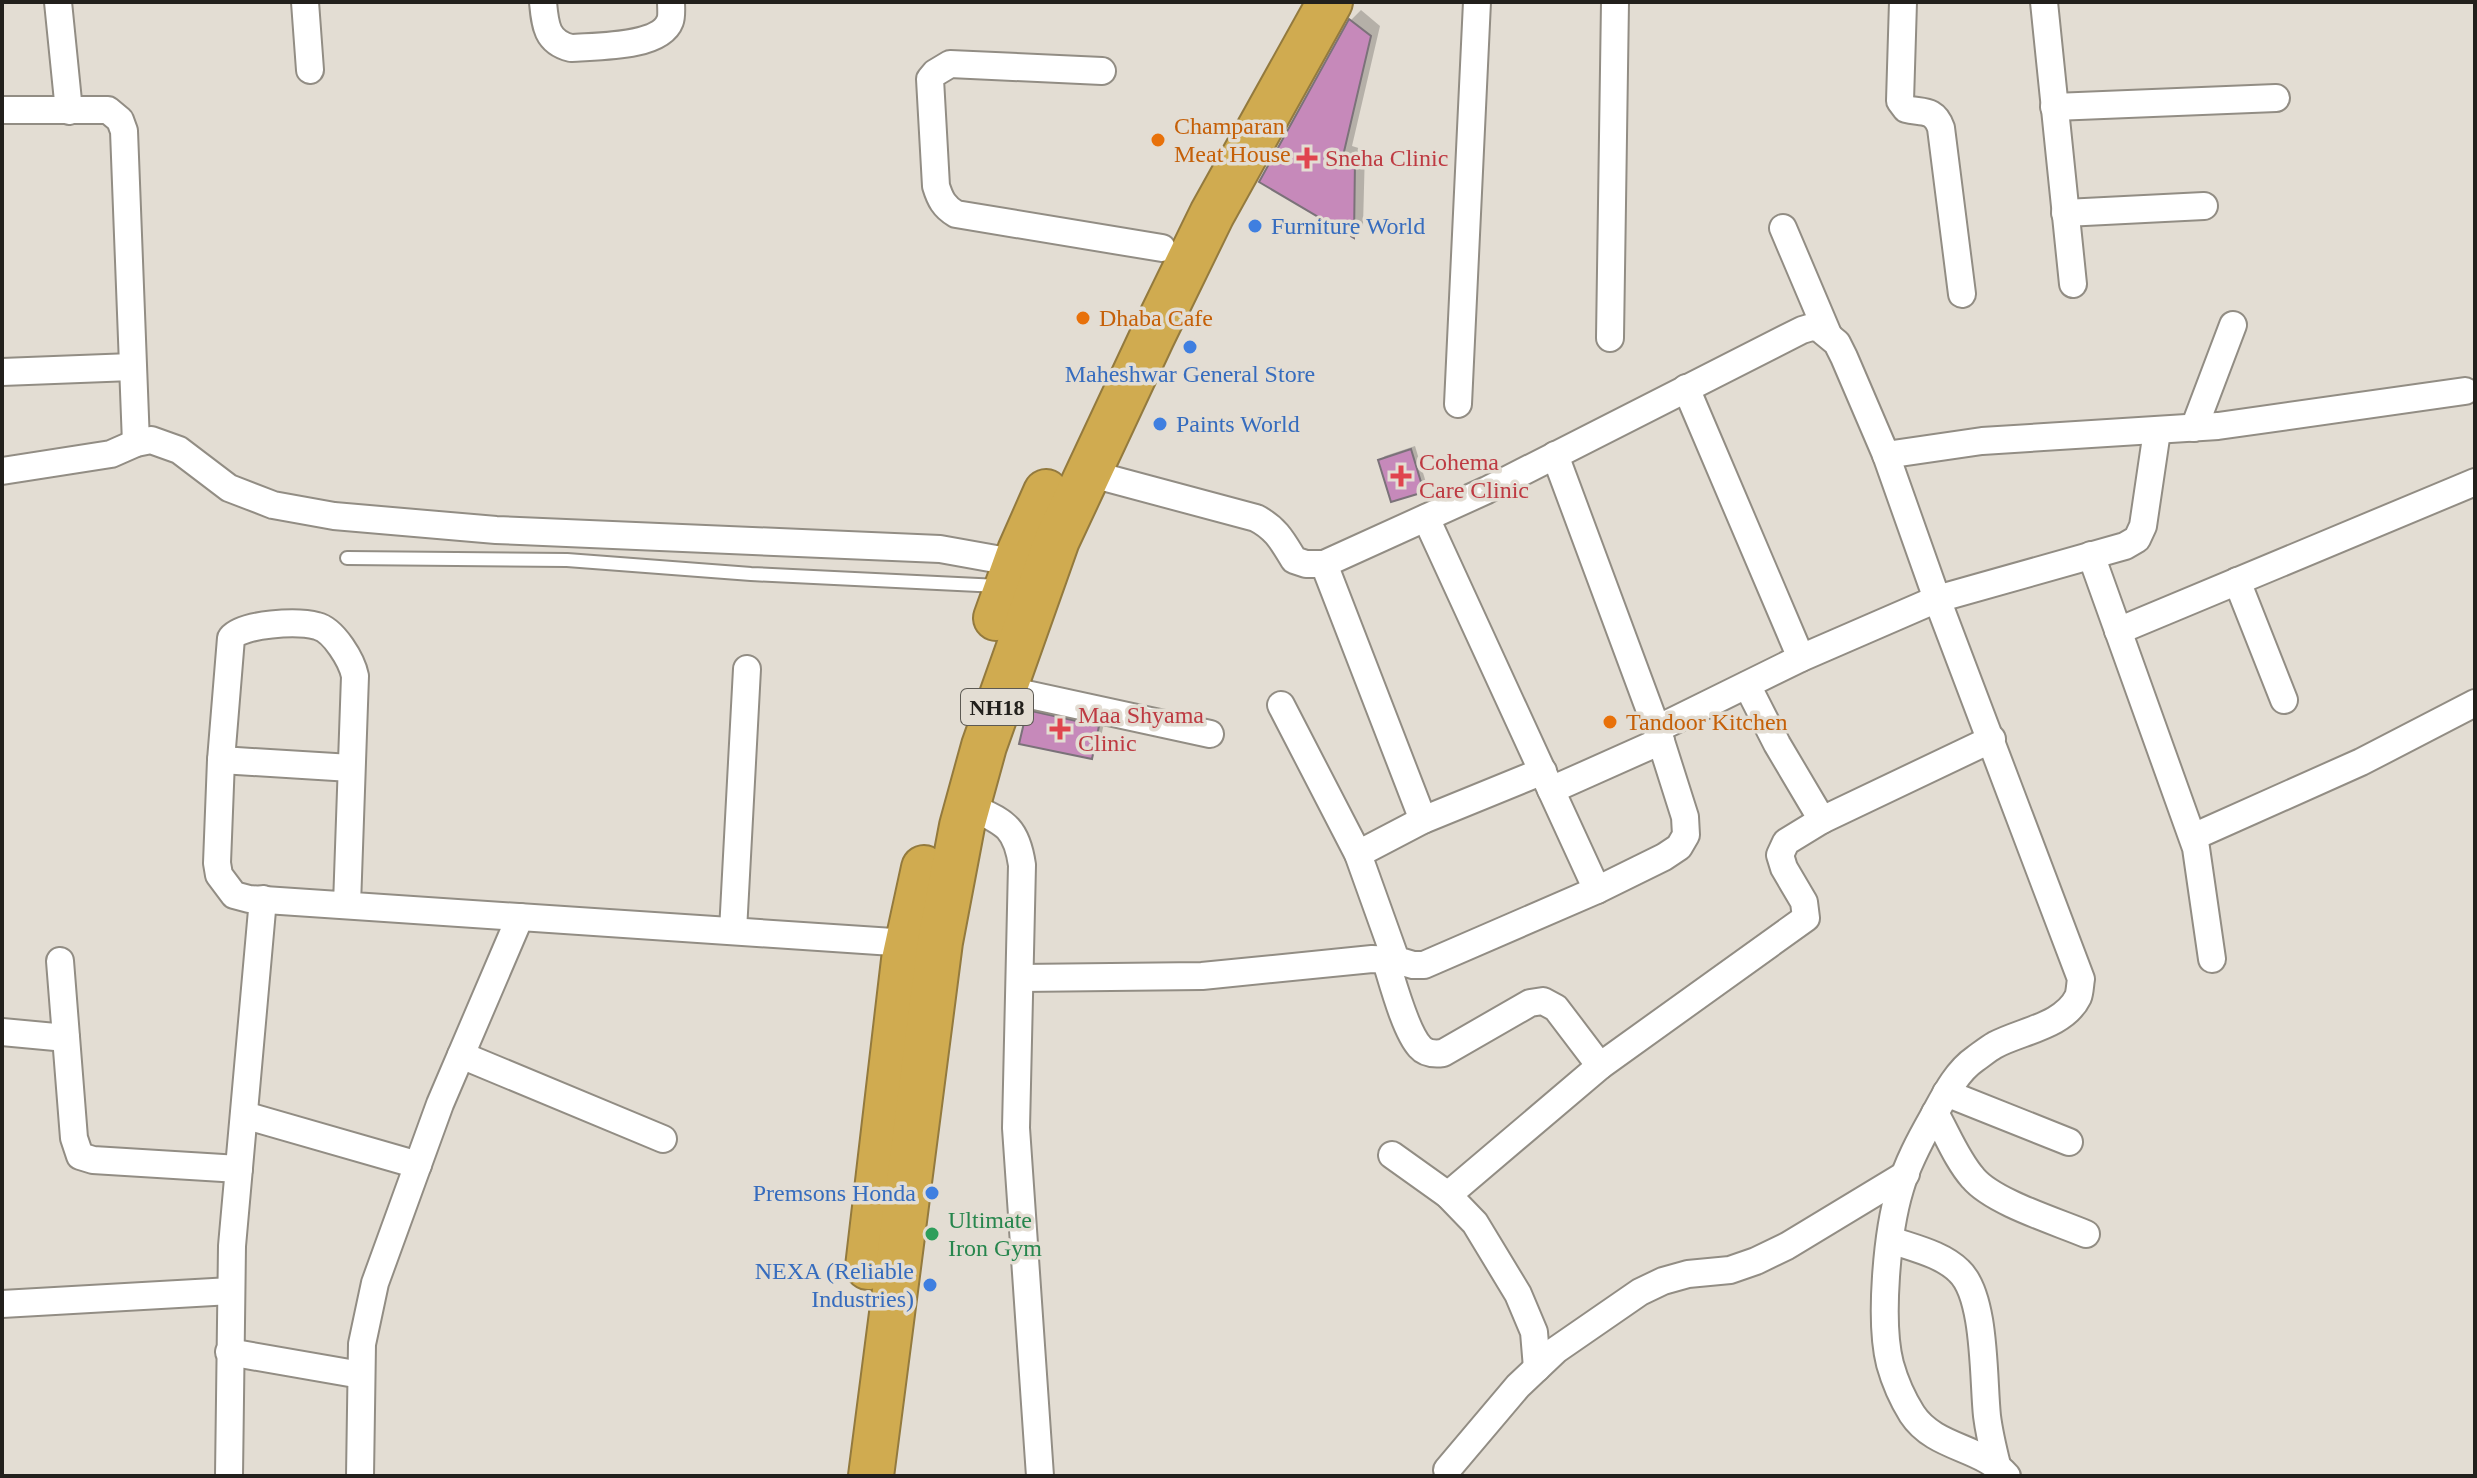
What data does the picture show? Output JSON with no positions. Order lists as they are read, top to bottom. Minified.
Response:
{"streets":{"highway":["NH18"]},"places":{"other":["Champaran Meat House","Furniture World","Dhaba Cafe","Maheshwar General Store","Paints World","Tandoor Kitchen","Premsons Honda","Ultimate Iron Gym","NEXA (Reliable Industries)"],"health":["Sneha Clinic","Cohema Care Clinic","Maa Shyama Clinic"]}}
